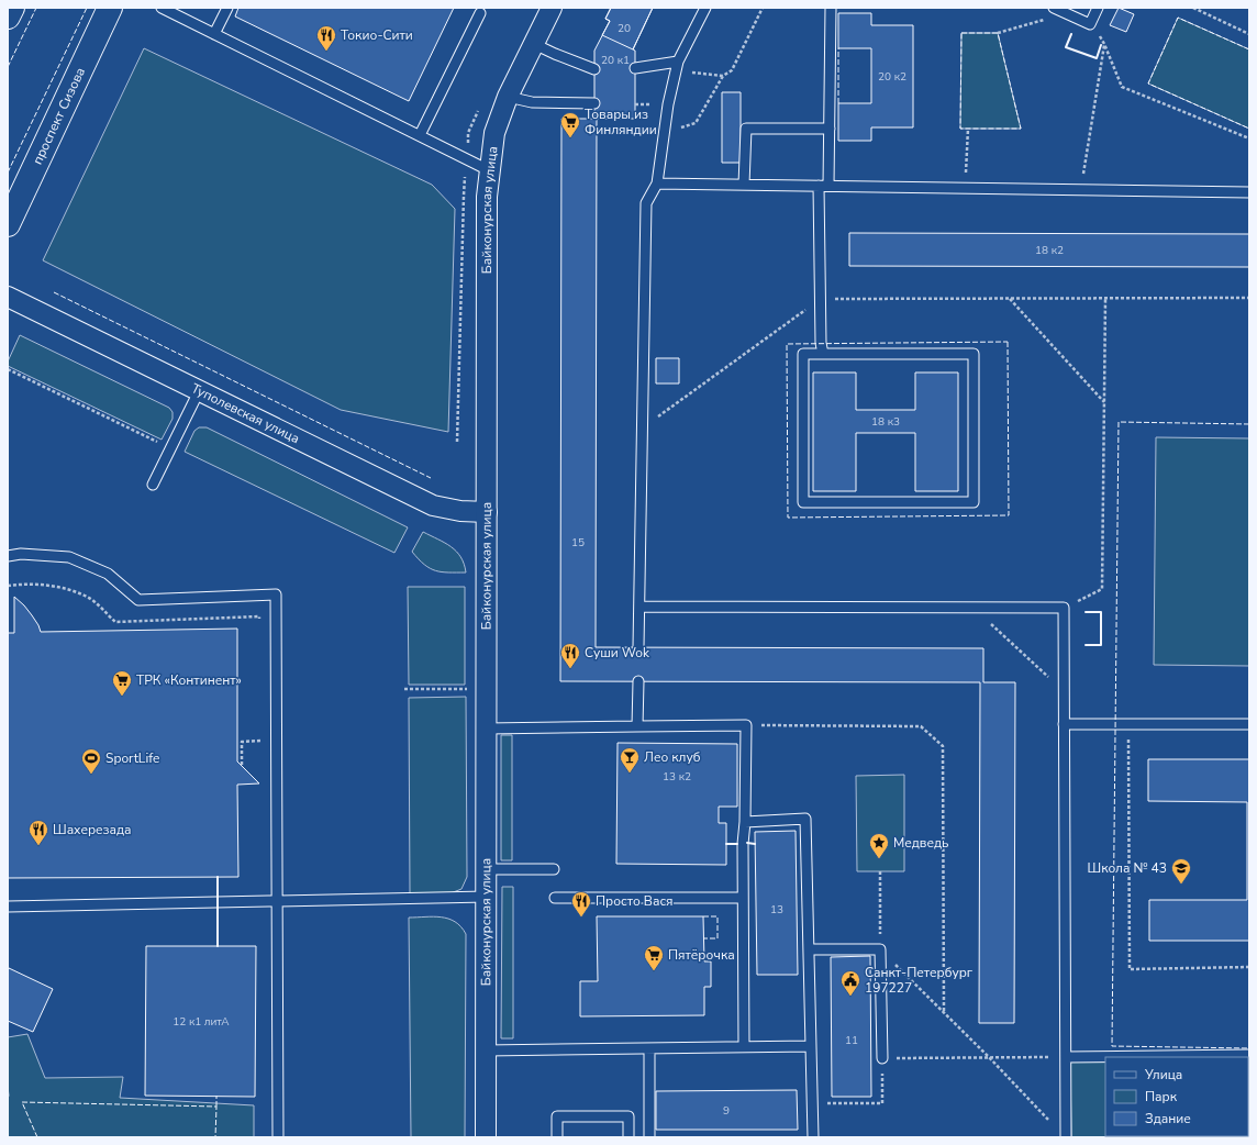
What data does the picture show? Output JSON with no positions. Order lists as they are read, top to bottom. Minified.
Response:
{"streets":{"street":["проспект Сизова","Байконурская улица","Туполевская улица"]},"crossings":[["Байконурская улица","Туполевская улица"]],"places":{"restaurant":["Токио-Сити","Суши Wok","Шахерезада","Просто Вася"],"supermarket":["Товары из Финляндии","ТРК «Континент»","Пятёрочка"],"bar":["Лео клуб"],"sports":["SportLife"],"place":["Медведь"],"school or university":["Школа № 43"],"public building":["Санкт-Петербург 197227"]},"house_numbers":["20","20 к1","20 к2","18 к2","18 к3","15","13 к2","13","12 к1 литА","11","9"],"legend":["Улица","Парк","Здание"]}
